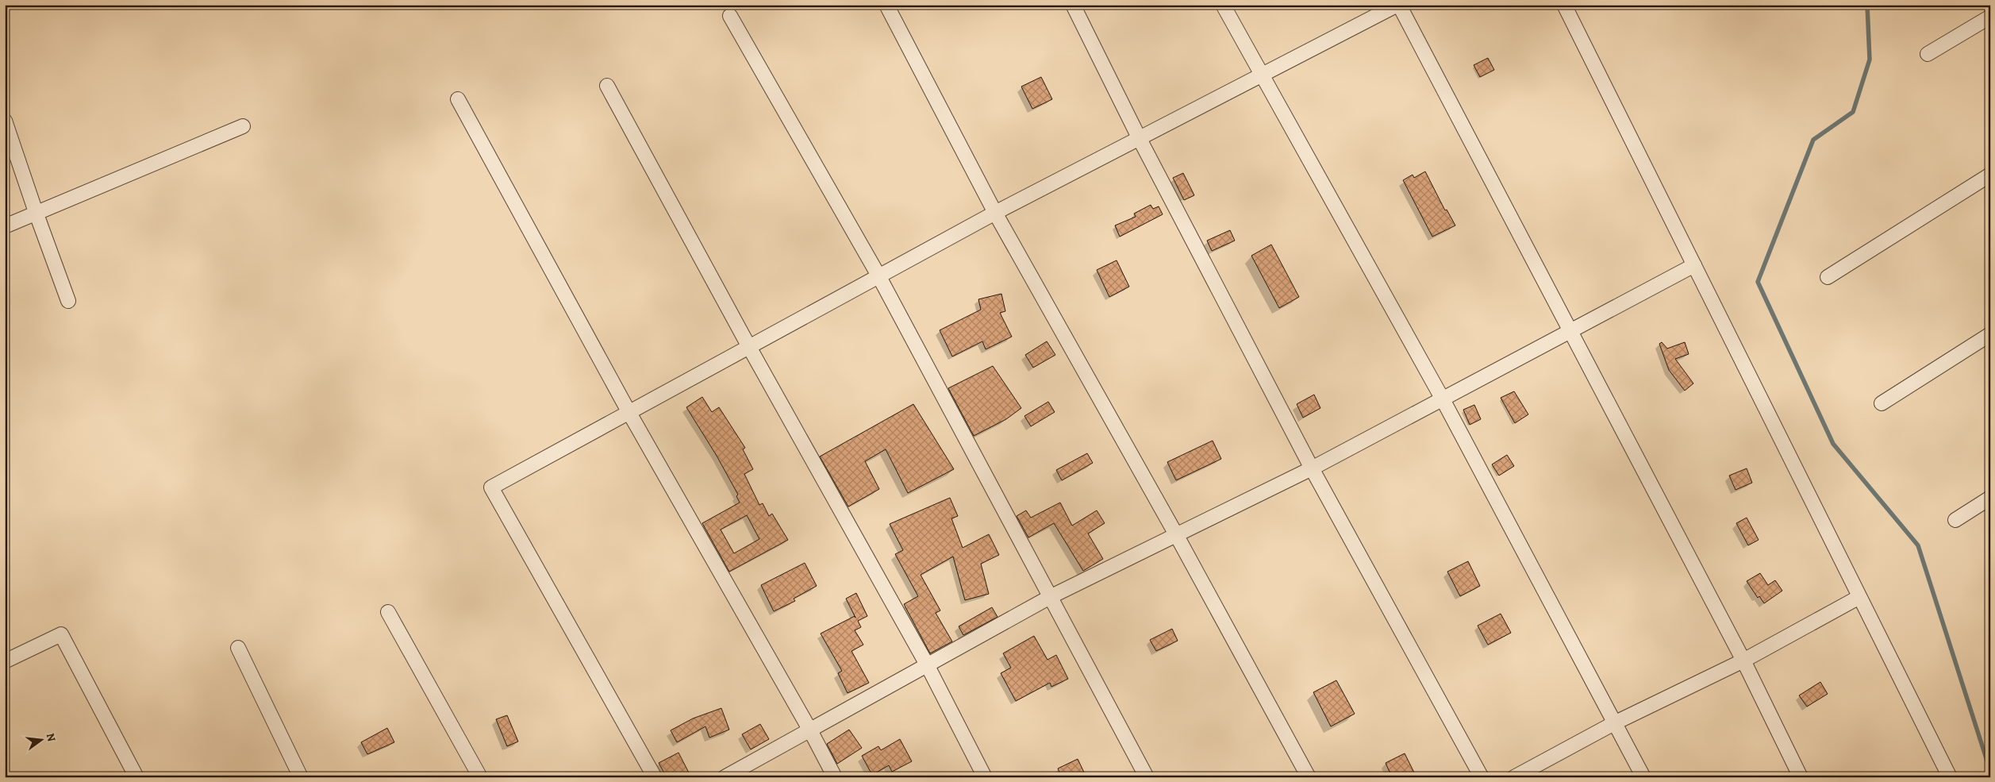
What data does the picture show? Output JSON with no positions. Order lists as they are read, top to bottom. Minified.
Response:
{"north":"right"}
